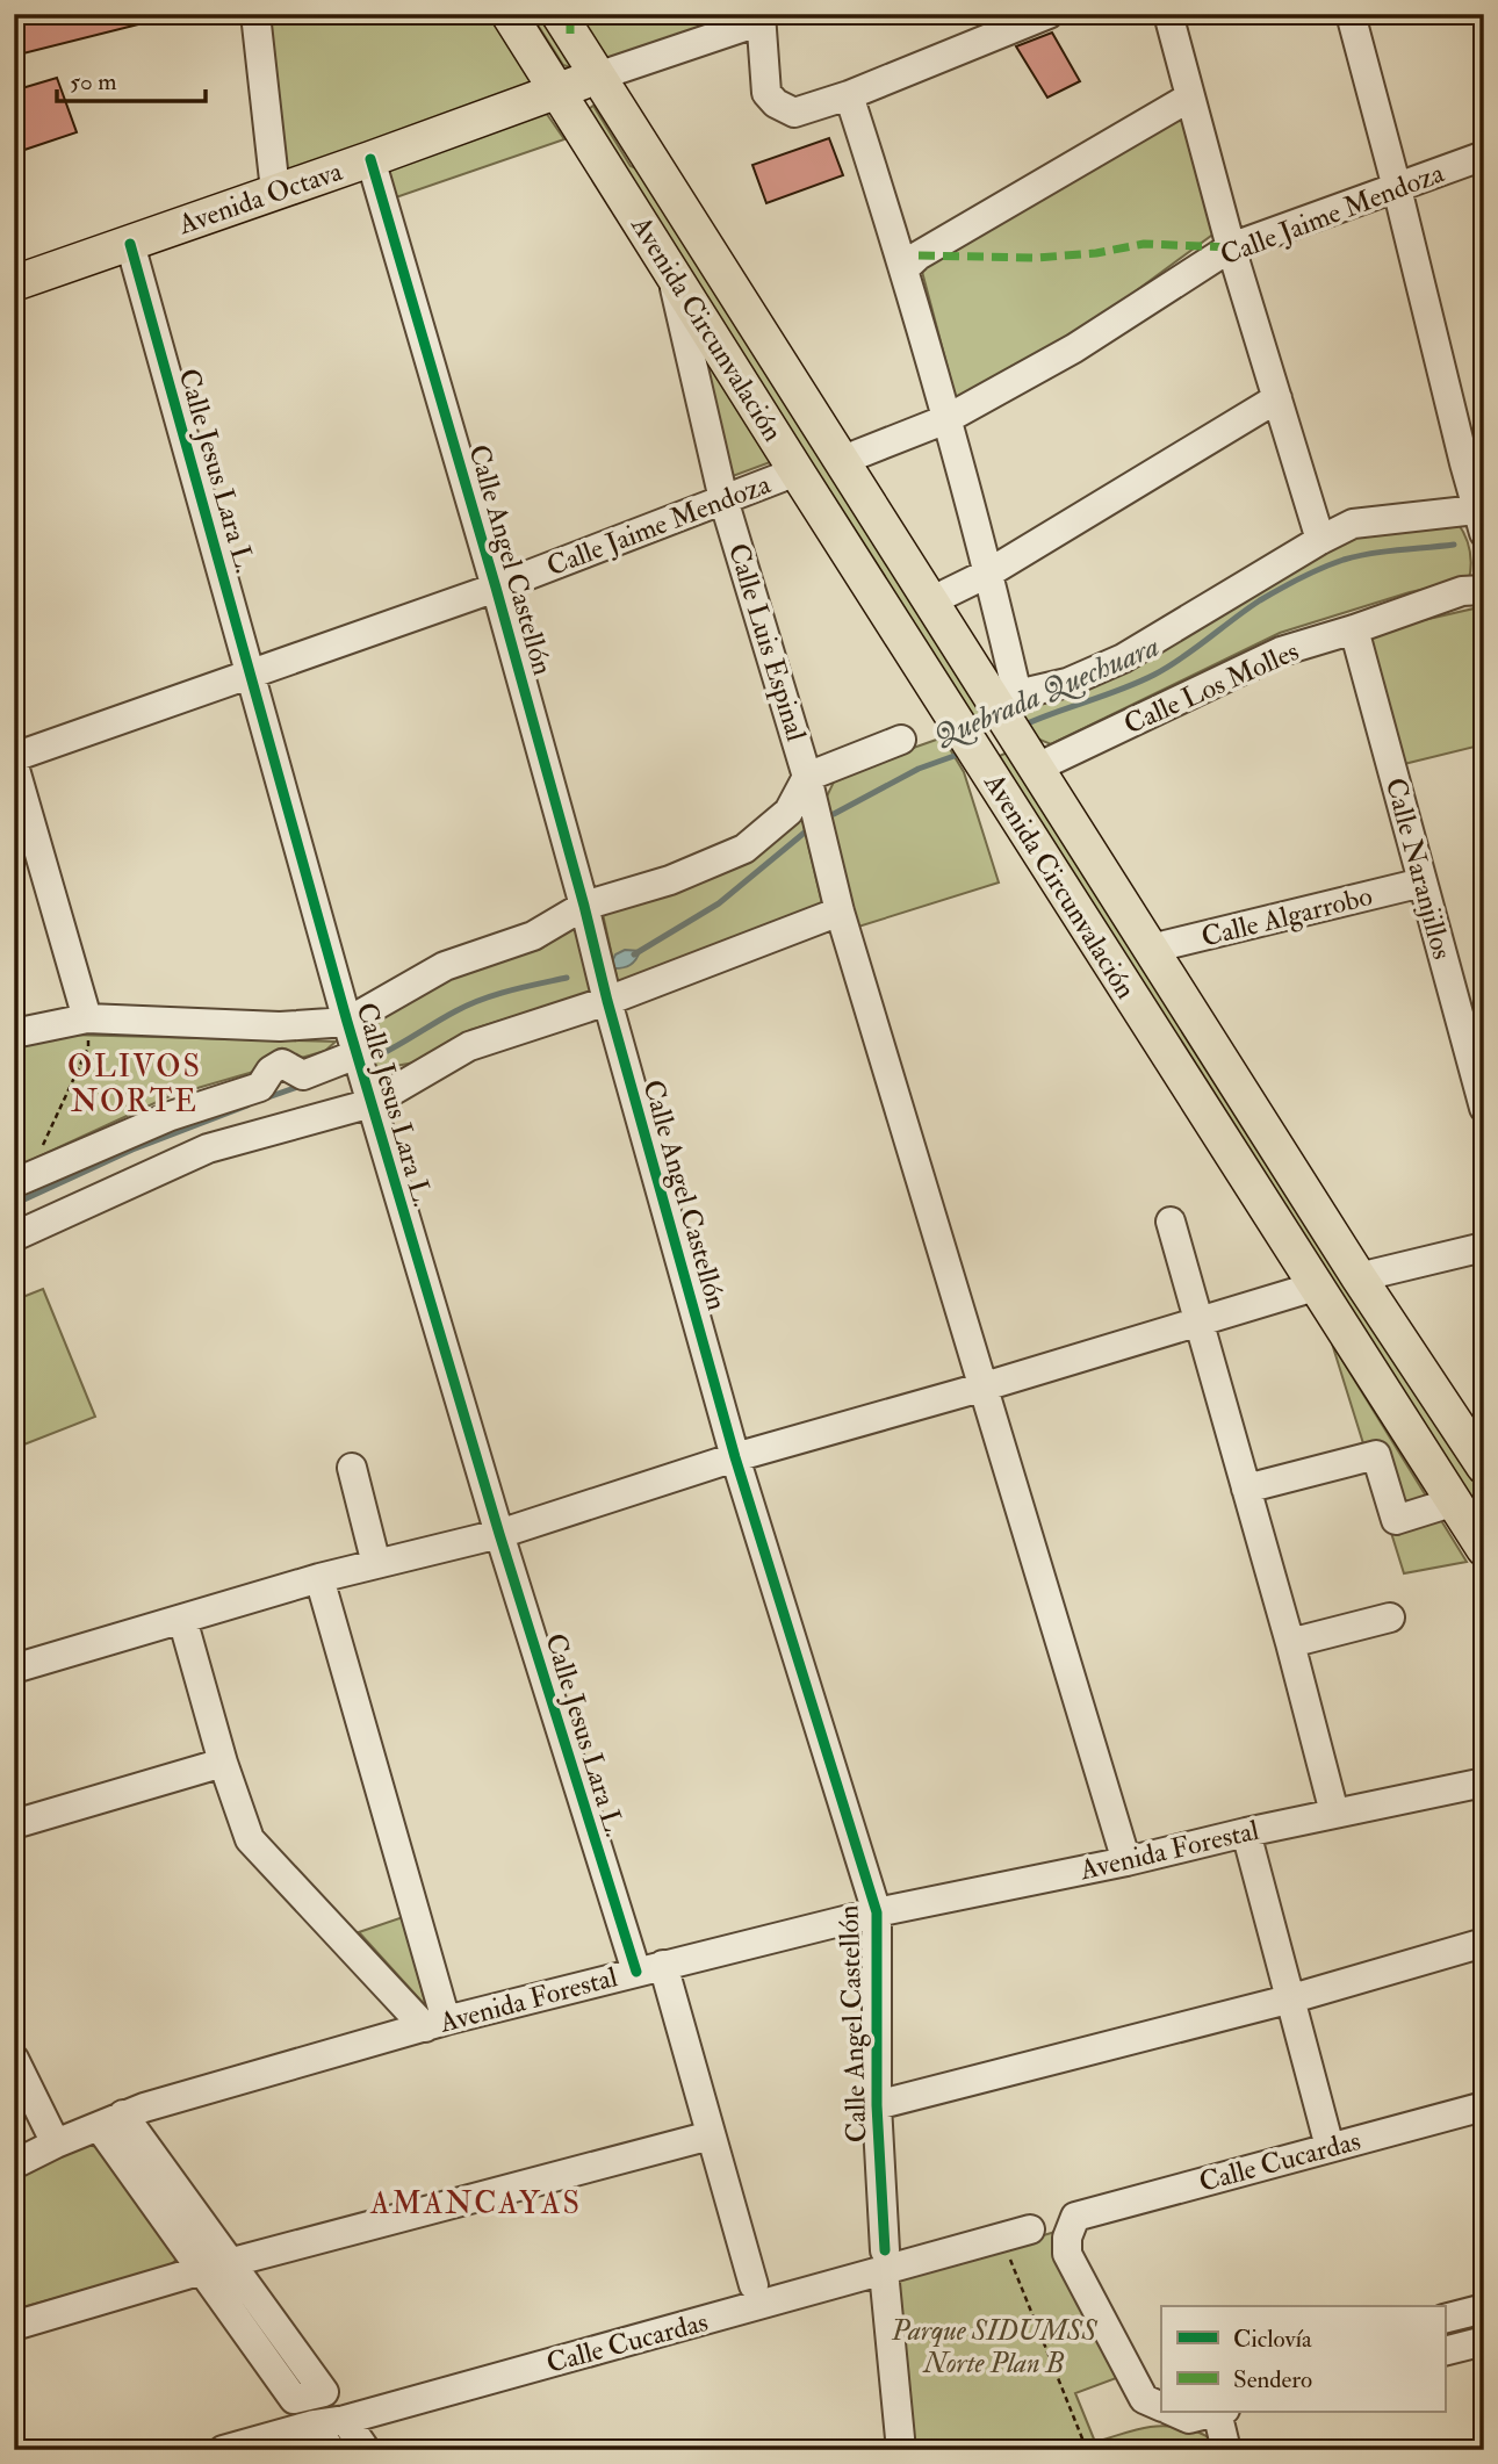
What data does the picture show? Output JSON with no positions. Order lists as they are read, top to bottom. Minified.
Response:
{"streets":{"main road":["Avenida Octava","Avenida Circunvalación"],"street":["Calle Jaime Mendoza","Calle Jesus Lara L.","Calle Angel Castellón","Calle Luis Espinal","Calle Los Molles","Calle Naranjillos","Calle Algarrobo","Avenida Forestal","Calle Cucardas"]},"crossings":[["Avenida Octava","Avenida Circunvalación"],["Avenida Octava","Calle Jesus Lara L."],["Avenida Octava","Calle Angel Castellón"],["Calle Jaime Mendoza","Avenida Circunvalación"],["Calle Jaime Mendoza","Calle Jesus Lara L."],["Calle Jaime Mendoza","Calle Angel Castellón"],["Calle Jaime Mendoza","Calle Luis Espinal"],["Avenida Circunvalación","Calle Luis Espinal"],["Avenida Circunvalación","Calle Los Molles"],["Avenida Circunvalación","Calle Algarrobo"],["Calle Jesus Lara L.","Avenida Forestal"],["Calle Angel Castellón","Avenida Forestal"],["Calle Angel Castellón","Calle Cucardas"],["Calle Luis Espinal","Avenida Forestal"],["Calle Los Molles","Calle Naranjillos"],["Calle Naranjillos","Calle Algarrobo"]],"districts":["OLIVOS NORTE","AMANCAYAS"],"water":["Quebrada Quechuara"],"parks":["Parque SIDUMSS Norte Plan B"],"legend":["Ciclovía","Sendero"],"scale_bar":"50 m"}
